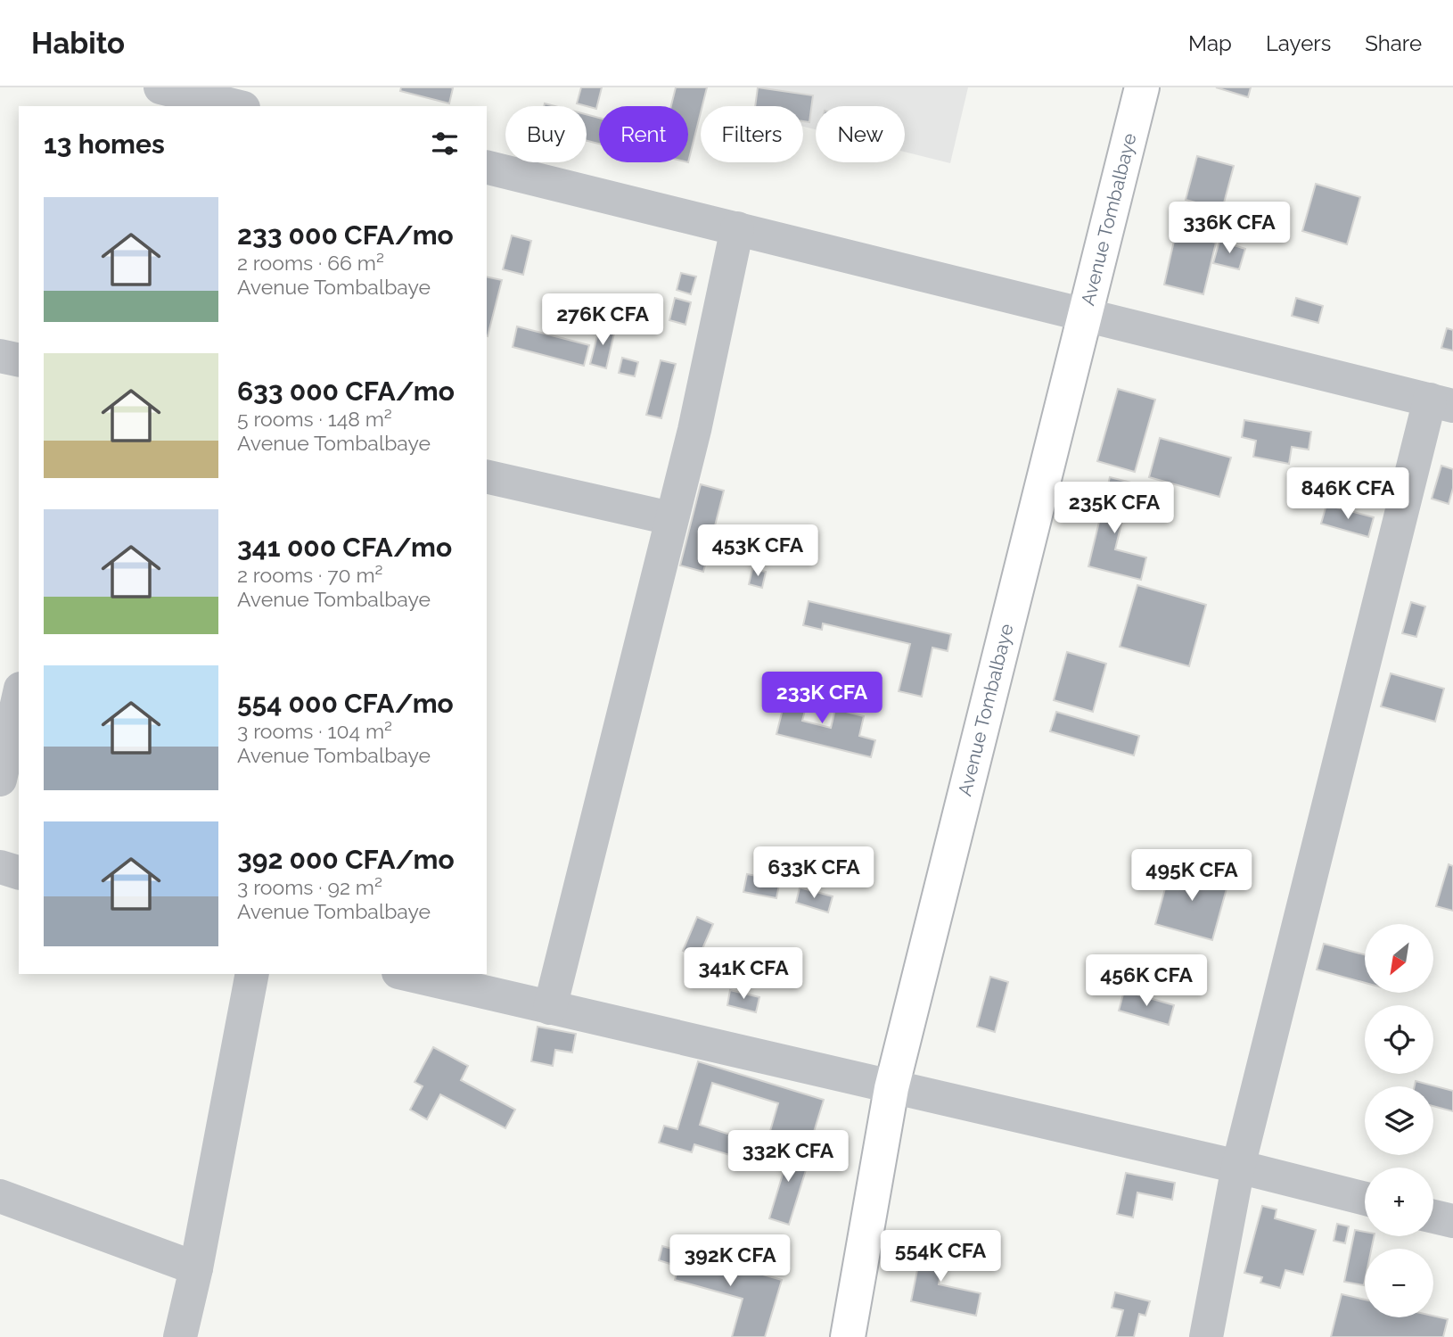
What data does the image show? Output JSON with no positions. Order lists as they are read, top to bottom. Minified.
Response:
{"streets":{"main road":["Avenue Tombalbaye"]},"north":"bottom left","page":{"header":"Habito","nav":["Map","Layers","Share"],"chip":["Buy","Rent","Filters","New"],"heading":"13 homes","list":[{"name":"233 000 CFA/mo","note":"2 rooms · 66 m² · Avenue Tombalbaye"},{"name":"633 000 CFA/mo","note":"5 rooms · 148 m² · Avenue Tombalbaye"},{"name":"341 000 CFA/mo","note":"2 rooms · 70 m² · Avenue Tombalbaye"},{"name":"554 000 CFA/mo","note":"3 rooms · 104 m² · Avenue Tombalbaye"},{"name":"392 000 CFA/mo","note":"3 rooms · 92 m² · Avenue Tombalbaye"}],"price":["336K CFA","276K CFA","846K CFA","235K CFA","453K CFA","233K CFA","633K CFA","495K CFA","341K CFA","456K CFA","332K CFA","554K CFA","392K CFA"],"map_buttons":["+","−"]}}
